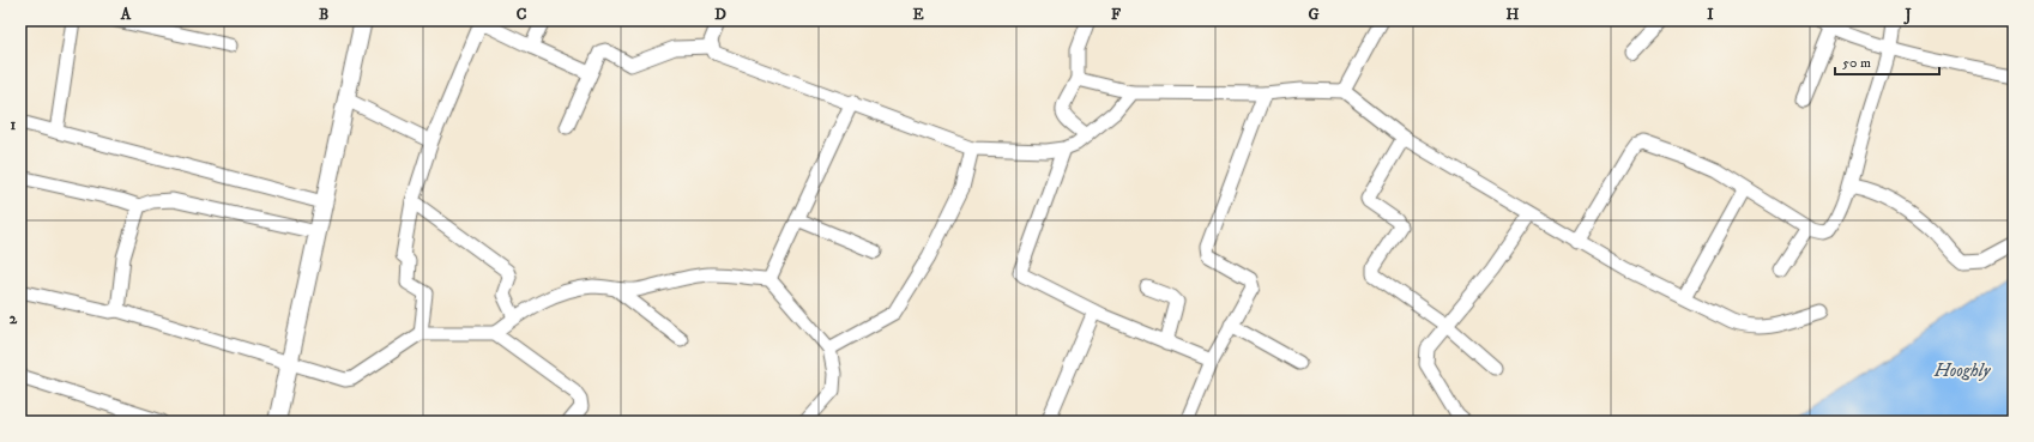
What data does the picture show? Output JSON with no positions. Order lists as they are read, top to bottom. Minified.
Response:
{"water":["Hooghly"],"scale_bar":"50 m","grid":{"columns":["A","B","C","D","E","F","G","H","I","J"],"rows":["1","2"]}}
